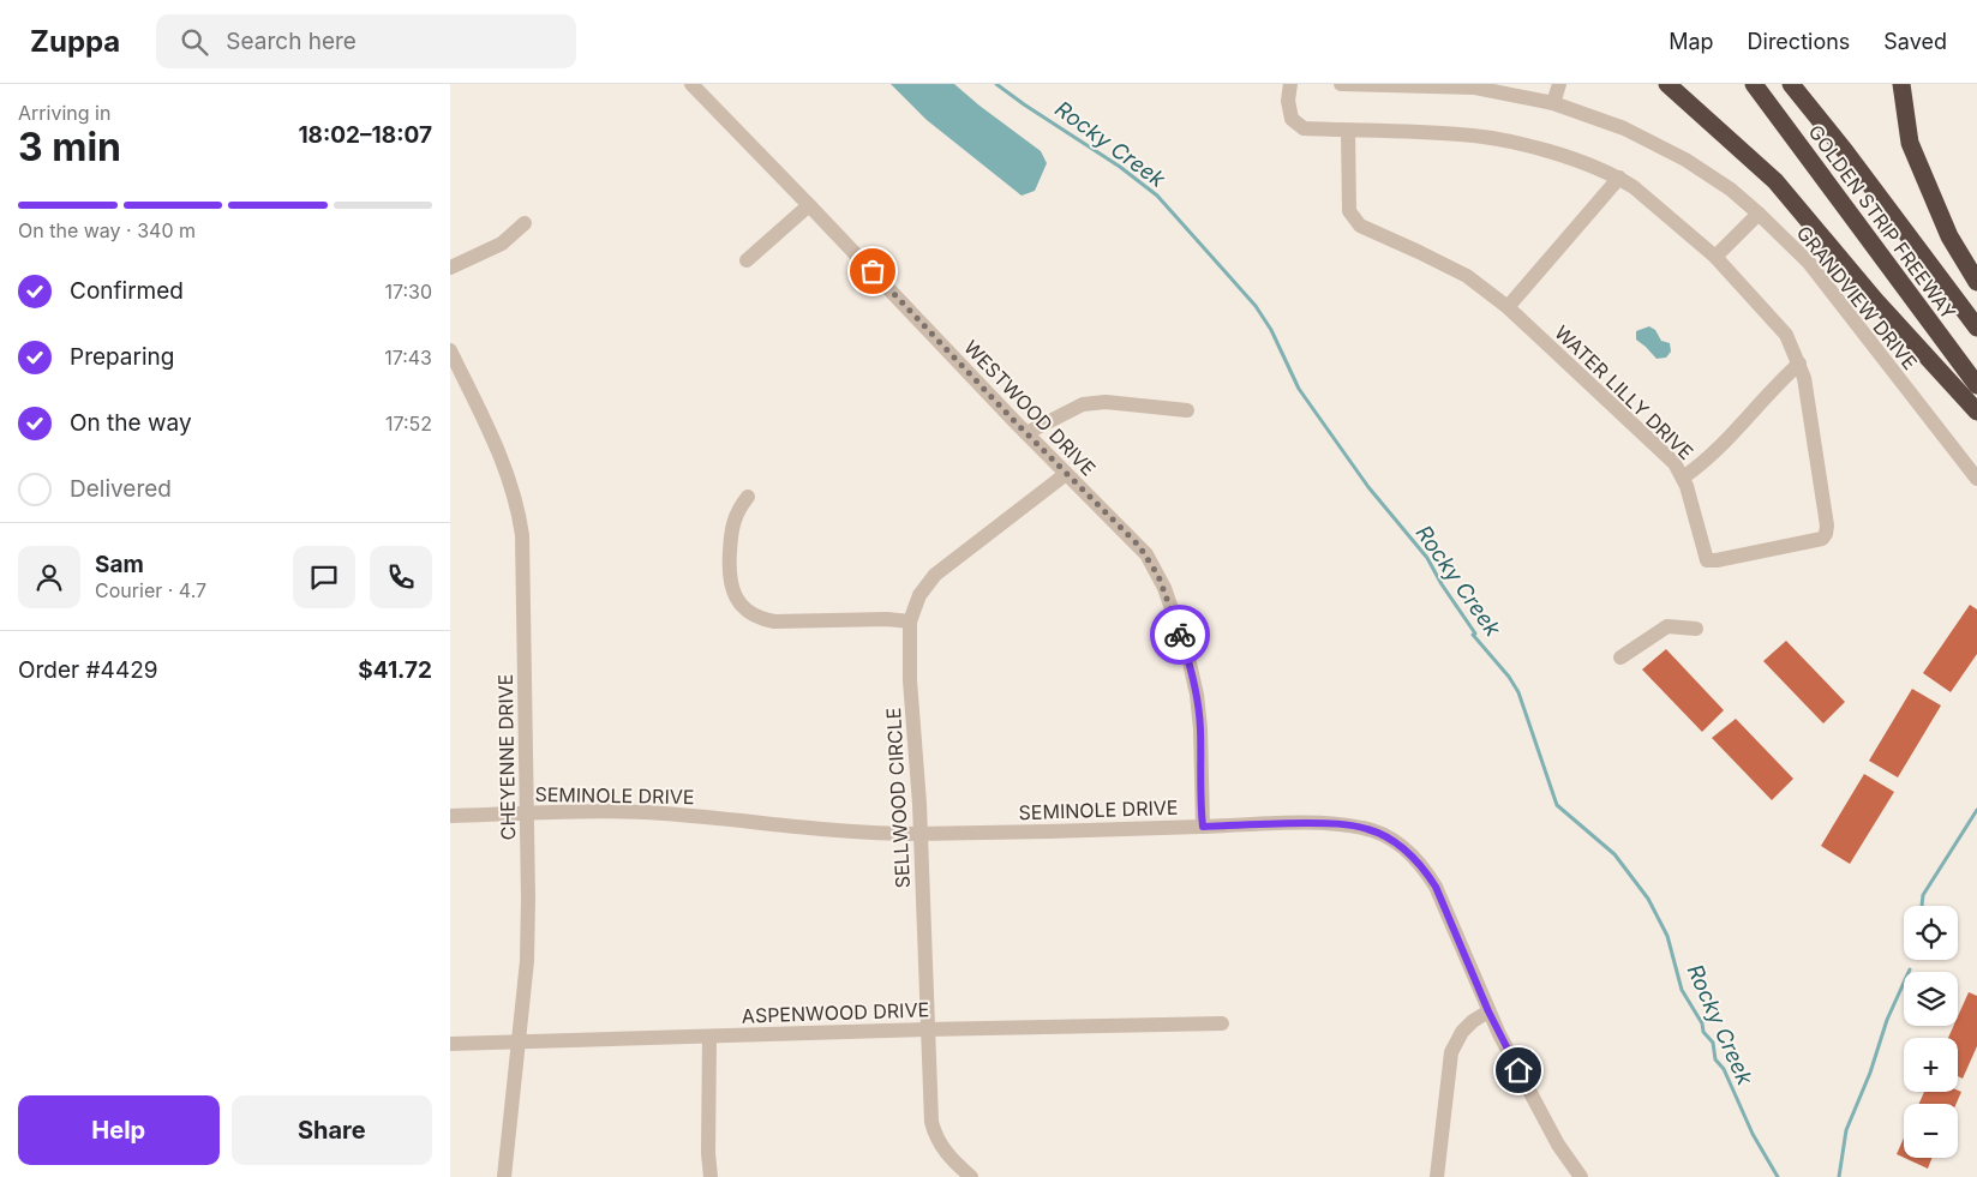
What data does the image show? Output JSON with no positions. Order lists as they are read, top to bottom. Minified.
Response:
{"streets":{"highway":["GOLDEN STRIP FREEWAY"],"street":["GRANDVIEW DRIVE","WATER LILLY DRIVE","WESTWOOD DRIVE","CHEYENNE DRIVE","SEMINOLE DRIVE","SELLWOOD CIRCLE","ASPENWOOD DRIVE"]},"crossings":[["WESTWOOD DRIVE","SEMINOLE DRIVE"],["WESTWOOD DRIVE","SELLWOOD CIRCLE"],["CHEYENNE DRIVE","SEMINOLE DRIVE"],["CHEYENNE DRIVE","ASPENWOOD DRIVE"],["SEMINOLE DRIVE","SELLWOOD CIRCLE"],["SELLWOOD CIRCLE","ASPENWOOD DRIVE"]],"water":["Rocky Creek"],"page":{"header":"Zuppa","search":"Search here","nav":["Map","Directions","Saved"],"heading":["3 min","Arriving in","18:02–18:07"],"panel":["Sam","Courier · 4.7","Order #4429","$41.72"],"bar":"On the way · 340 m","list":[["Confirmed","17:30"],["Preparing","17:43"],["On the way","17:52"],"Delivered"],"map_buttons":["+","−"],"buttons":["Help","Share"]}}
